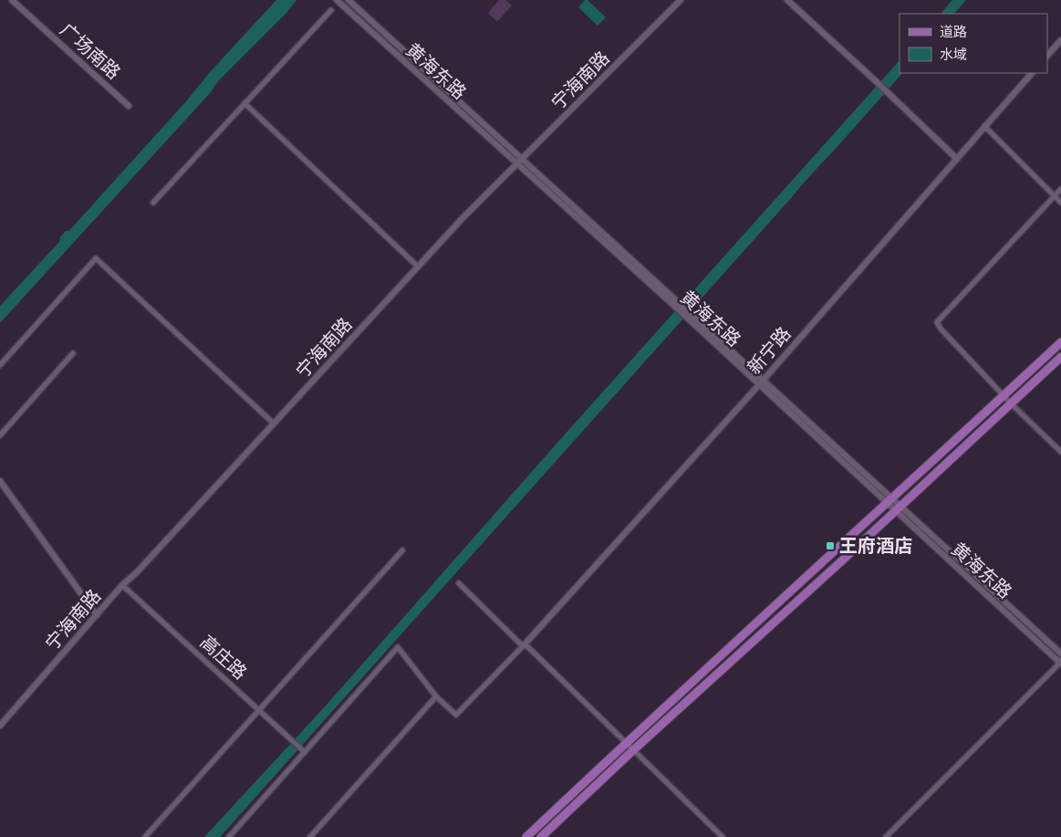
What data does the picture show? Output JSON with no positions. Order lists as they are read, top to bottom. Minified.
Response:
{"streets":{"street":["广场南路","黄海东路","宁海南路","新宁路","高庄路"]},"crossings":[["黄海东路","宁海南路"],["黄海东路","新宁路"],["宁海南路","高庄路"]],"places":{"transit":["王府酒店"]},"legend":["道路","水域"]}
